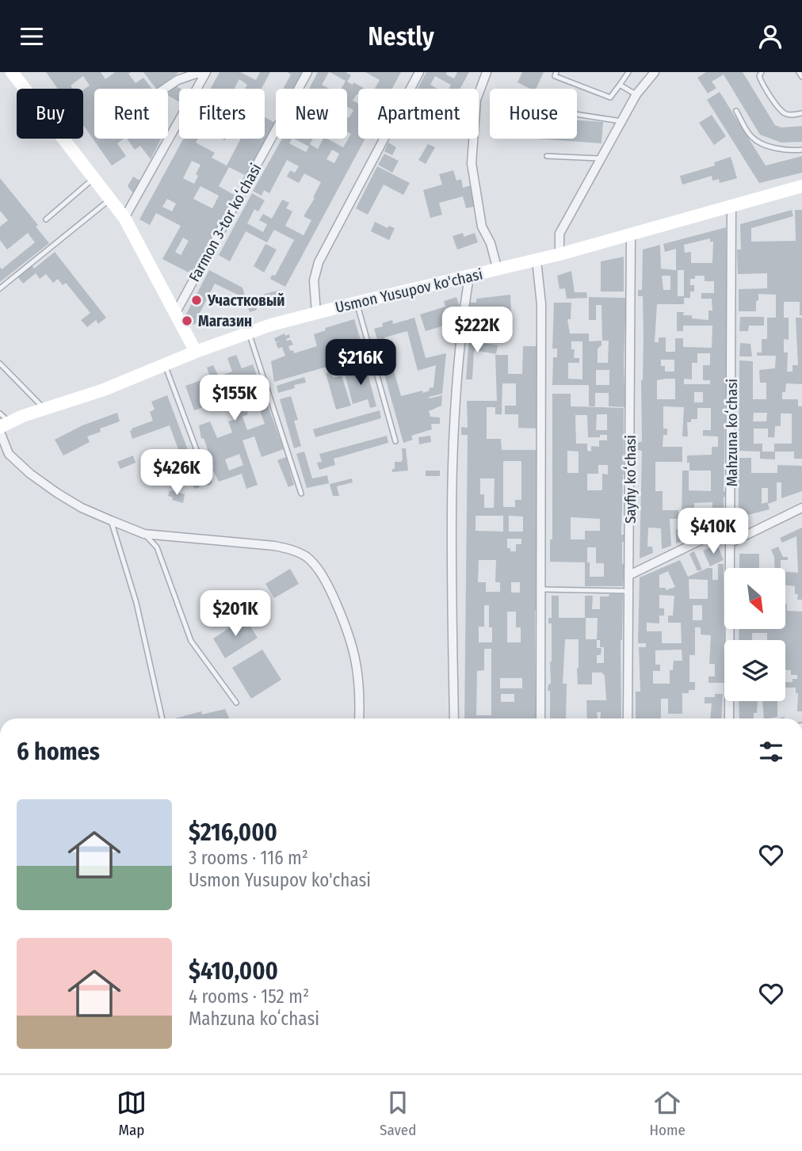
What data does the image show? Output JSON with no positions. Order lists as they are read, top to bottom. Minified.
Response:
{"streets":{"main road":["Usmon Yusupov ko'chasi"],"street":["Farmon 3-tor koʻchasi","Mahzuna koʻchasi","Sayfiy koʻchasi"]},"crossings":[["Usmon Yusupov ko'chasi","Mahzuna koʻchasi"],["Usmon Yusupov ko'chasi","Sayfiy koʻchasi"]],"places":["Участковый","Магазин"],"north":"bottom right","page":{"header":"Nestly","chip":["Buy","Rent","Filters","New","Apartment","House"],"price":["$222K","$216K","$155K","$426K","$410K","$201K"],"heading":"6 homes","list":[{"name":"$216,000","note":"3 rooms · 116 m² · Usmon Yusupov ko'chasi"},{"name":"$410,000","note":"4 rooms · 152 m² · Mahzuna koʻchasi"}],"tabs":["Map","Saved","Home"]}}
